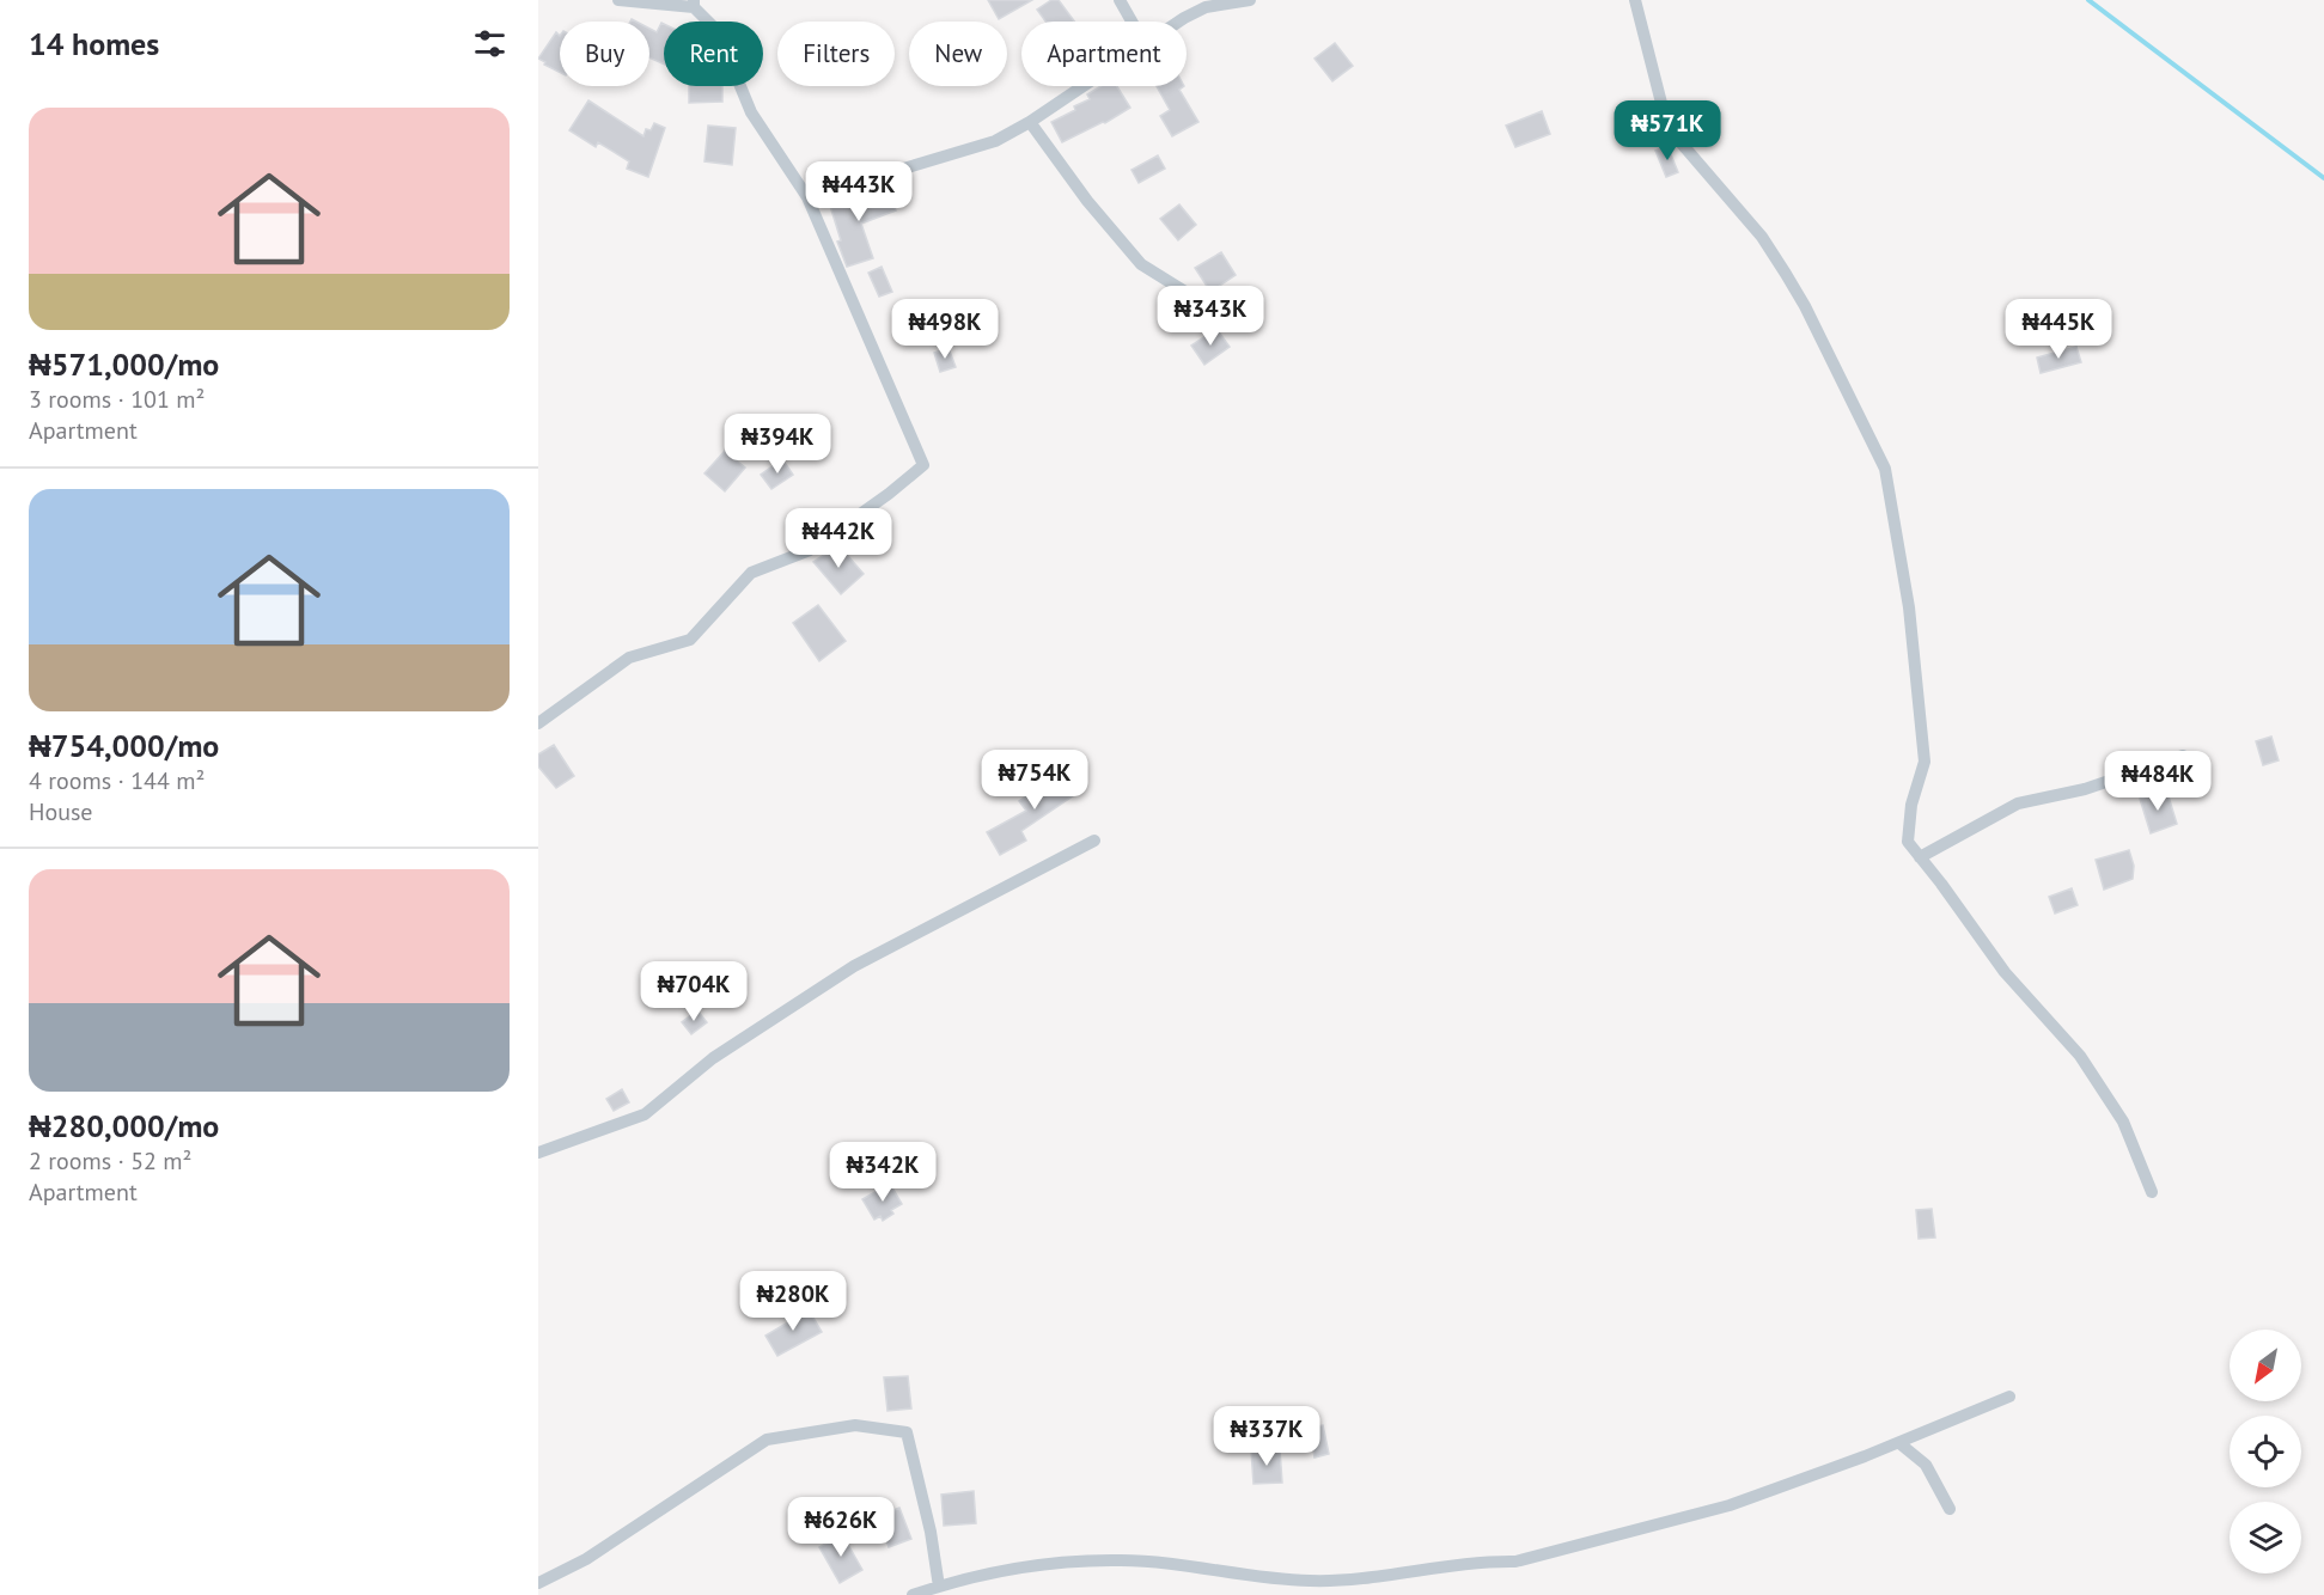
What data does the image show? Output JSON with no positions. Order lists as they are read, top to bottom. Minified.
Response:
{"north":"bottom left","page":{"heading":"14 homes","chip":["Buy","Rent","Filters","New","Apartment"],"list":[{"name":"₦571,000/mo","note":"3 rooms · 101 m² · Apartment"},{"name":"₦754,000/mo","note":"4 rooms · 144 m² · House"},{"name":"₦280,000/mo","note":"2 rooms · 52 m² · Apartment"}],"price":["₦571K","₦443K","₦343K","₦498K","₦445K","₦394K","₦442K","₦754K","₦484K","₦704K","₦342K","₦280K","₦337K","₦626K"]}}
